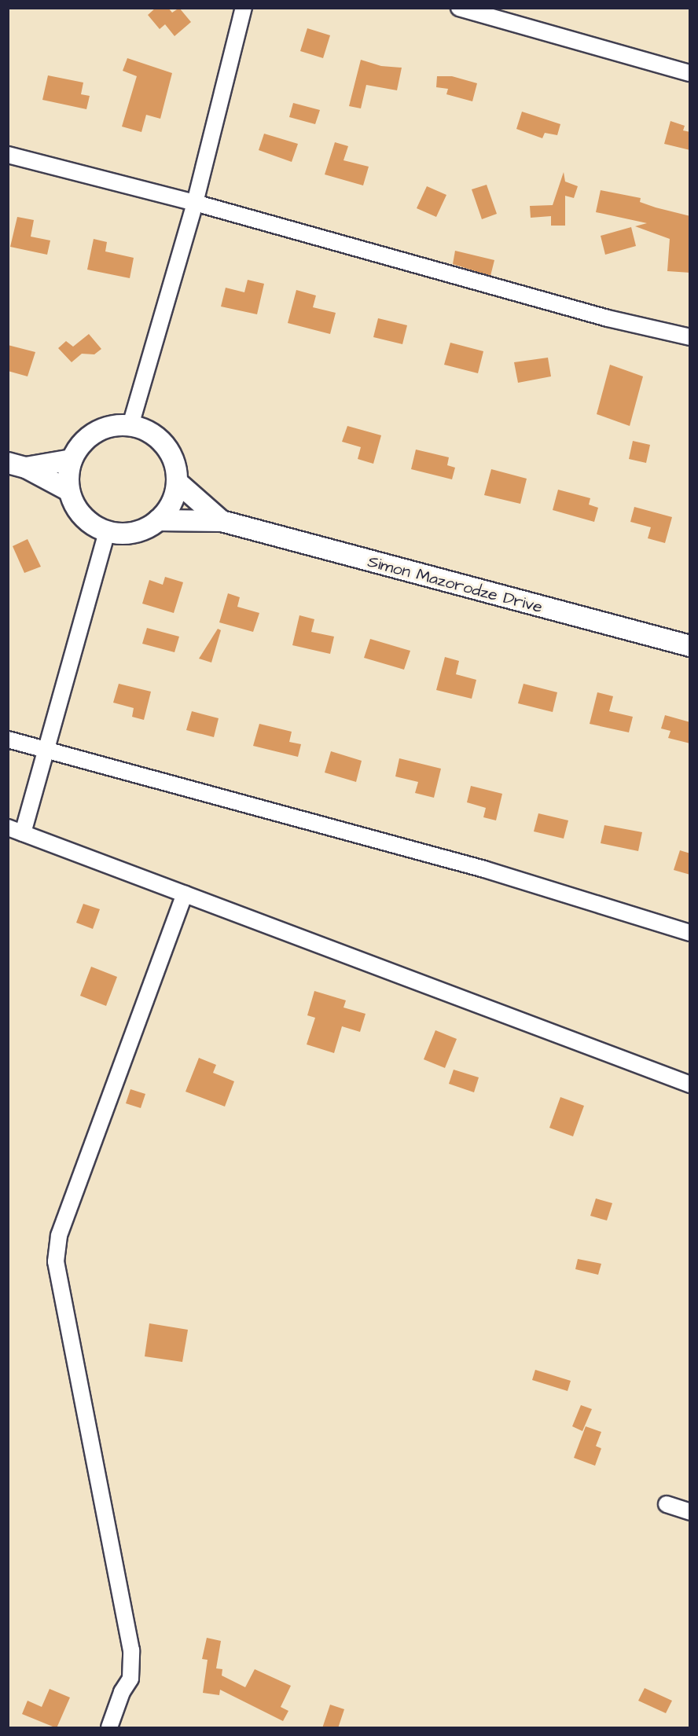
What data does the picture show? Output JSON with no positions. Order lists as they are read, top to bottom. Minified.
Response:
{"streets":{"street":["Simon Mazorodze Drive"]}}
